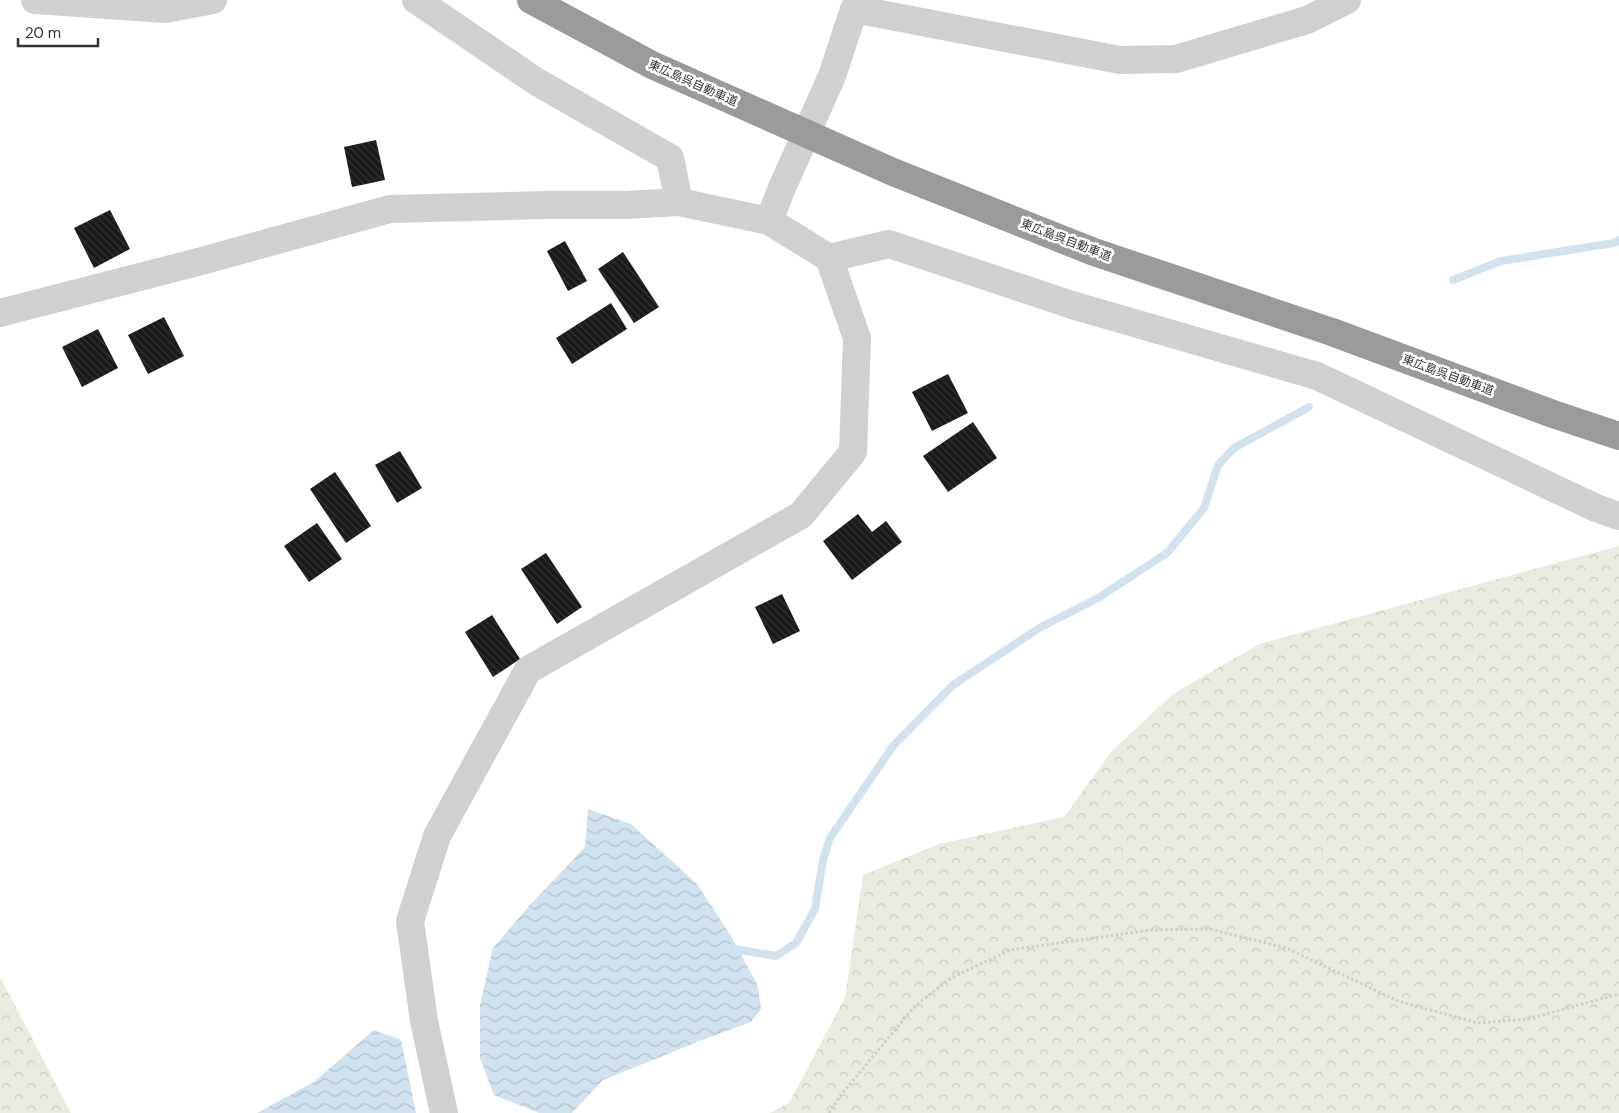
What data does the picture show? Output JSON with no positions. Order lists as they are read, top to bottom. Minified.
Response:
{"streets":{"highway":["東広島呉自動車道"]},"scale_bar":"20 m"}
